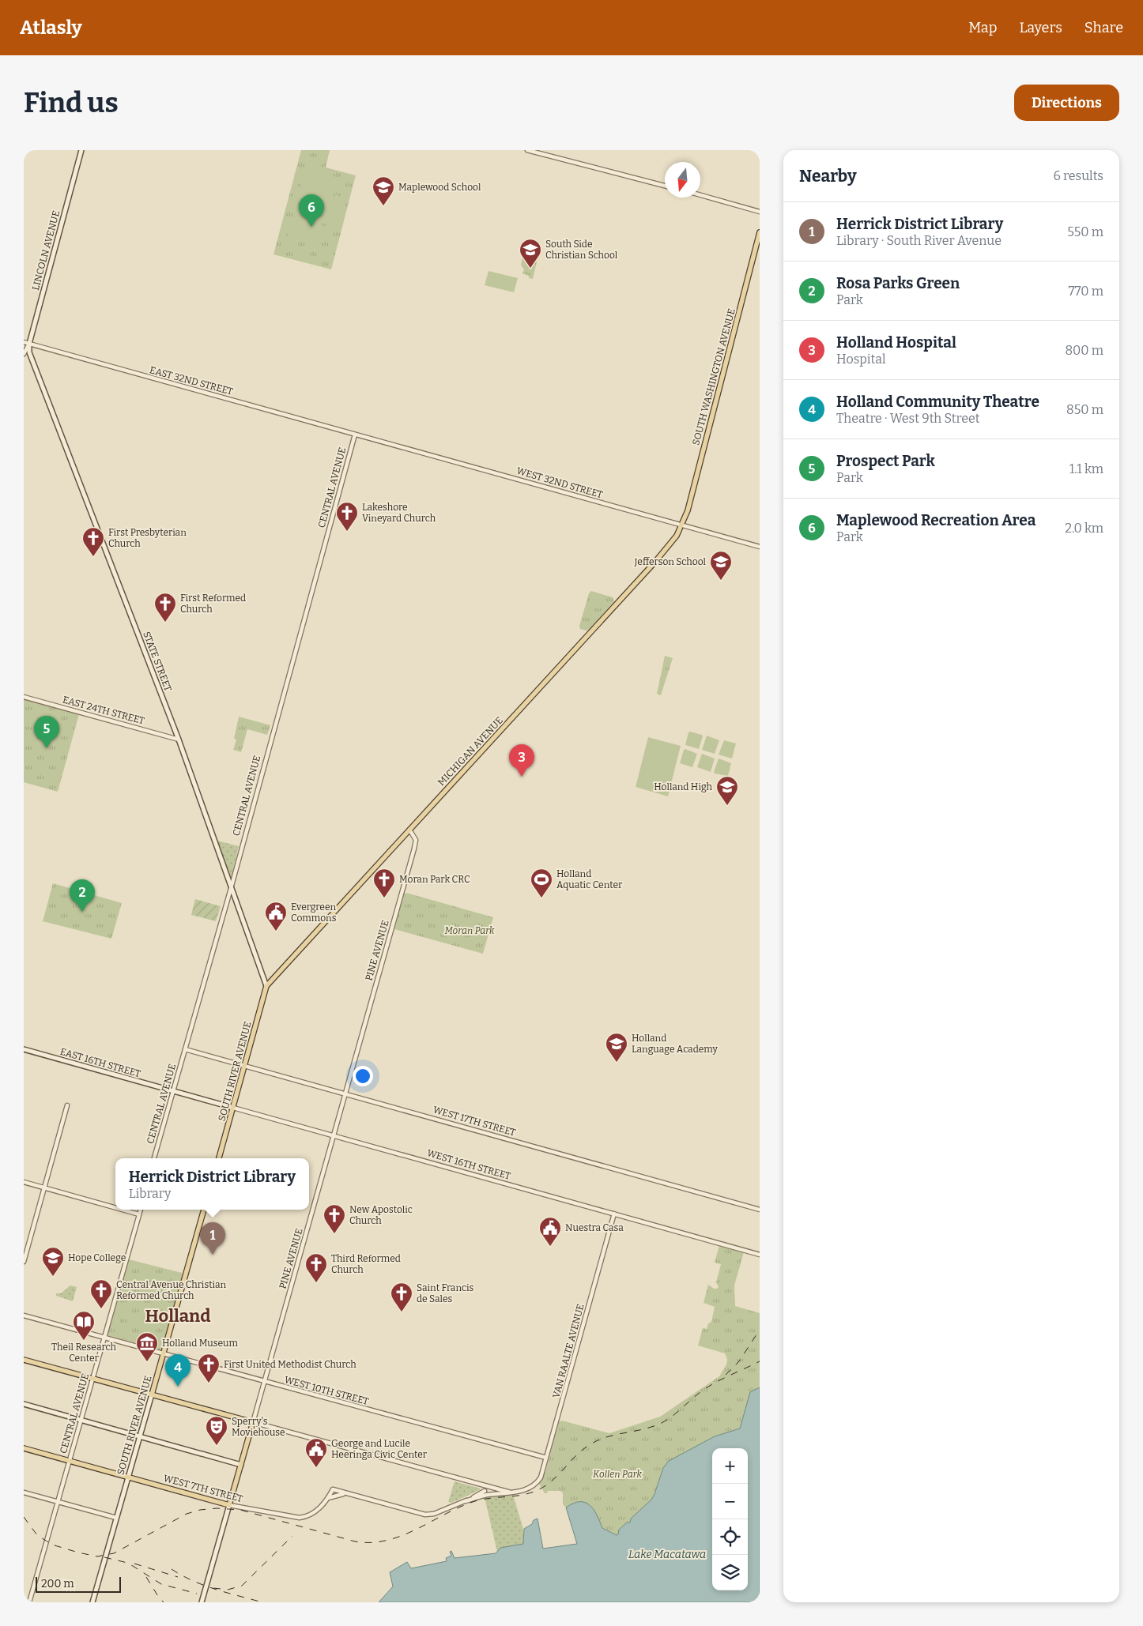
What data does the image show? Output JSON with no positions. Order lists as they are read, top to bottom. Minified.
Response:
{"streets":{"main road":["LINCOLN AVENUE","SOUTH WASHINGTON AVENUE","STATE STREET","MICHIGAN AVENUE","PINE AVENUE","EAST 16TH STREET","SOUTH RIVER AVENUE","WEST 16TH STREET","WEST 7TH STREET"],"street":["EAST 32ND STREET","WEST 32ND STREET","CENTRAL AVENUE","EAST 24TH STREET","WEST 17TH STREET","VAN RAALTE AVENUE","WEST 10TH STREET"]},"crossings":[["LINCOLN AVENUE","EAST 32ND STREET"],["LINCOLN AVENUE","STATE STREET"],["SOUTH WASHINGTON AVENUE","WEST 32ND STREET"],["SOUTH WASHINGTON AVENUE","MICHIGAN AVENUE"],["EAST 32ND STREET","WEST 32ND STREET"],["EAST 32ND STREET","CENTRAL AVENUE"],["EAST 32ND STREET","STATE STREET"],["WEST 32ND STREET","CENTRAL AVENUE"],["WEST 32ND STREET","MICHIGAN AVENUE"],["CENTRAL AVENUE","STATE STREET"],["CENTRAL AVENUE","EAST 16TH STREET"],["CENTRAL AVENUE","WEST 17TH STREET"],["CENTRAL AVENUE","WEST 16TH STREET"],["CENTRAL AVENUE","WEST 10TH STREET"],["CENTRAL AVENUE","WEST 7TH STREET"],["STATE STREET","EAST 24TH STREET"],["STATE STREET","MICHIGAN AVENUE"],["STATE STREET","SOUTH RIVER AVENUE"],["MICHIGAN AVENUE","PINE AVENUE"],["MICHIGAN AVENUE","SOUTH RIVER AVENUE"],["PINE AVENUE","WEST 17TH STREET"],["PINE AVENUE","WEST 16TH STREET"],["PINE AVENUE","WEST 10TH STREET"],["PINE AVENUE","WEST 7TH STREET"],["EAST 16TH STREET","WEST 16TH STREET"],["SOUTH RIVER AVENUE","WEST 17TH STREET"],["SOUTH RIVER AVENUE","WEST 16TH STREET"],["SOUTH RIVER AVENUE","WEST 10TH STREET"],["SOUTH RIVER AVENUE","WEST 7TH STREET"],["WEST 16TH STREET","VAN RAALTE AVENUE"],["VAN RAALTE AVENUE","WEST 10TH STREET"]],"districts":["Holland"],"water":["Lake Macatawa"],"parks":["Moran Park","Kollen Park"],"places":{"school or university":["Maplewood School","South Side Christian School","Jefferson School","Holland High","Holland Language Academy","Hope College"],"church":["Lakeshore Vineyard Church","First Presbyterian Church","First Reformed Church","Moran Park CRC","New Apostolic Church","Third Reformed Church","Central Avenue Christian Reformed Church","Saint Francis de Sales","First United Methodist Church"],"sports":["Holland Aquatic Center"],"public building":["Evergreen Commons","Nuestra Casa","George and Lucile Heeringa Civic Center"],"library":["Theil Research Center"],"museum":["Holland Museum"],"theatre":["Sperry's Moviehouse"]},"scale_bar":"200 m","north":"bottom","page":{"header":"Atlasly","nav":["Map","Layers","Share"],"buttons":"Directions","title":"Find us","heading":["Nearby","6 results"],"pins":["6","5","3","2","1","4"],"list":[{"mark":"1","name":"Herrick District Library","note":"Library · South River Avenue","value":"550 m"},{"mark":"2","name":"Rosa Parks Green","note":"Park","value":"770 m"},{"mark":"3","name":"Holland Hospital","note":"Hospital","value":"800 m"},{"mark":"4","name":"Holland Community Theatre","note":"Theatre · West 9th Street","value":"850 m"},{"mark":"5","name":"Prospect Park","note":"Park","value":"1.1 km"},{"mark":"6","name":"Maplewood Recreation Area","note":"Park","value":"2.0 km"}],"popup":["Herrick District Library","Library"],"map_buttons":["+","−"],"scale":"200 m"}}
